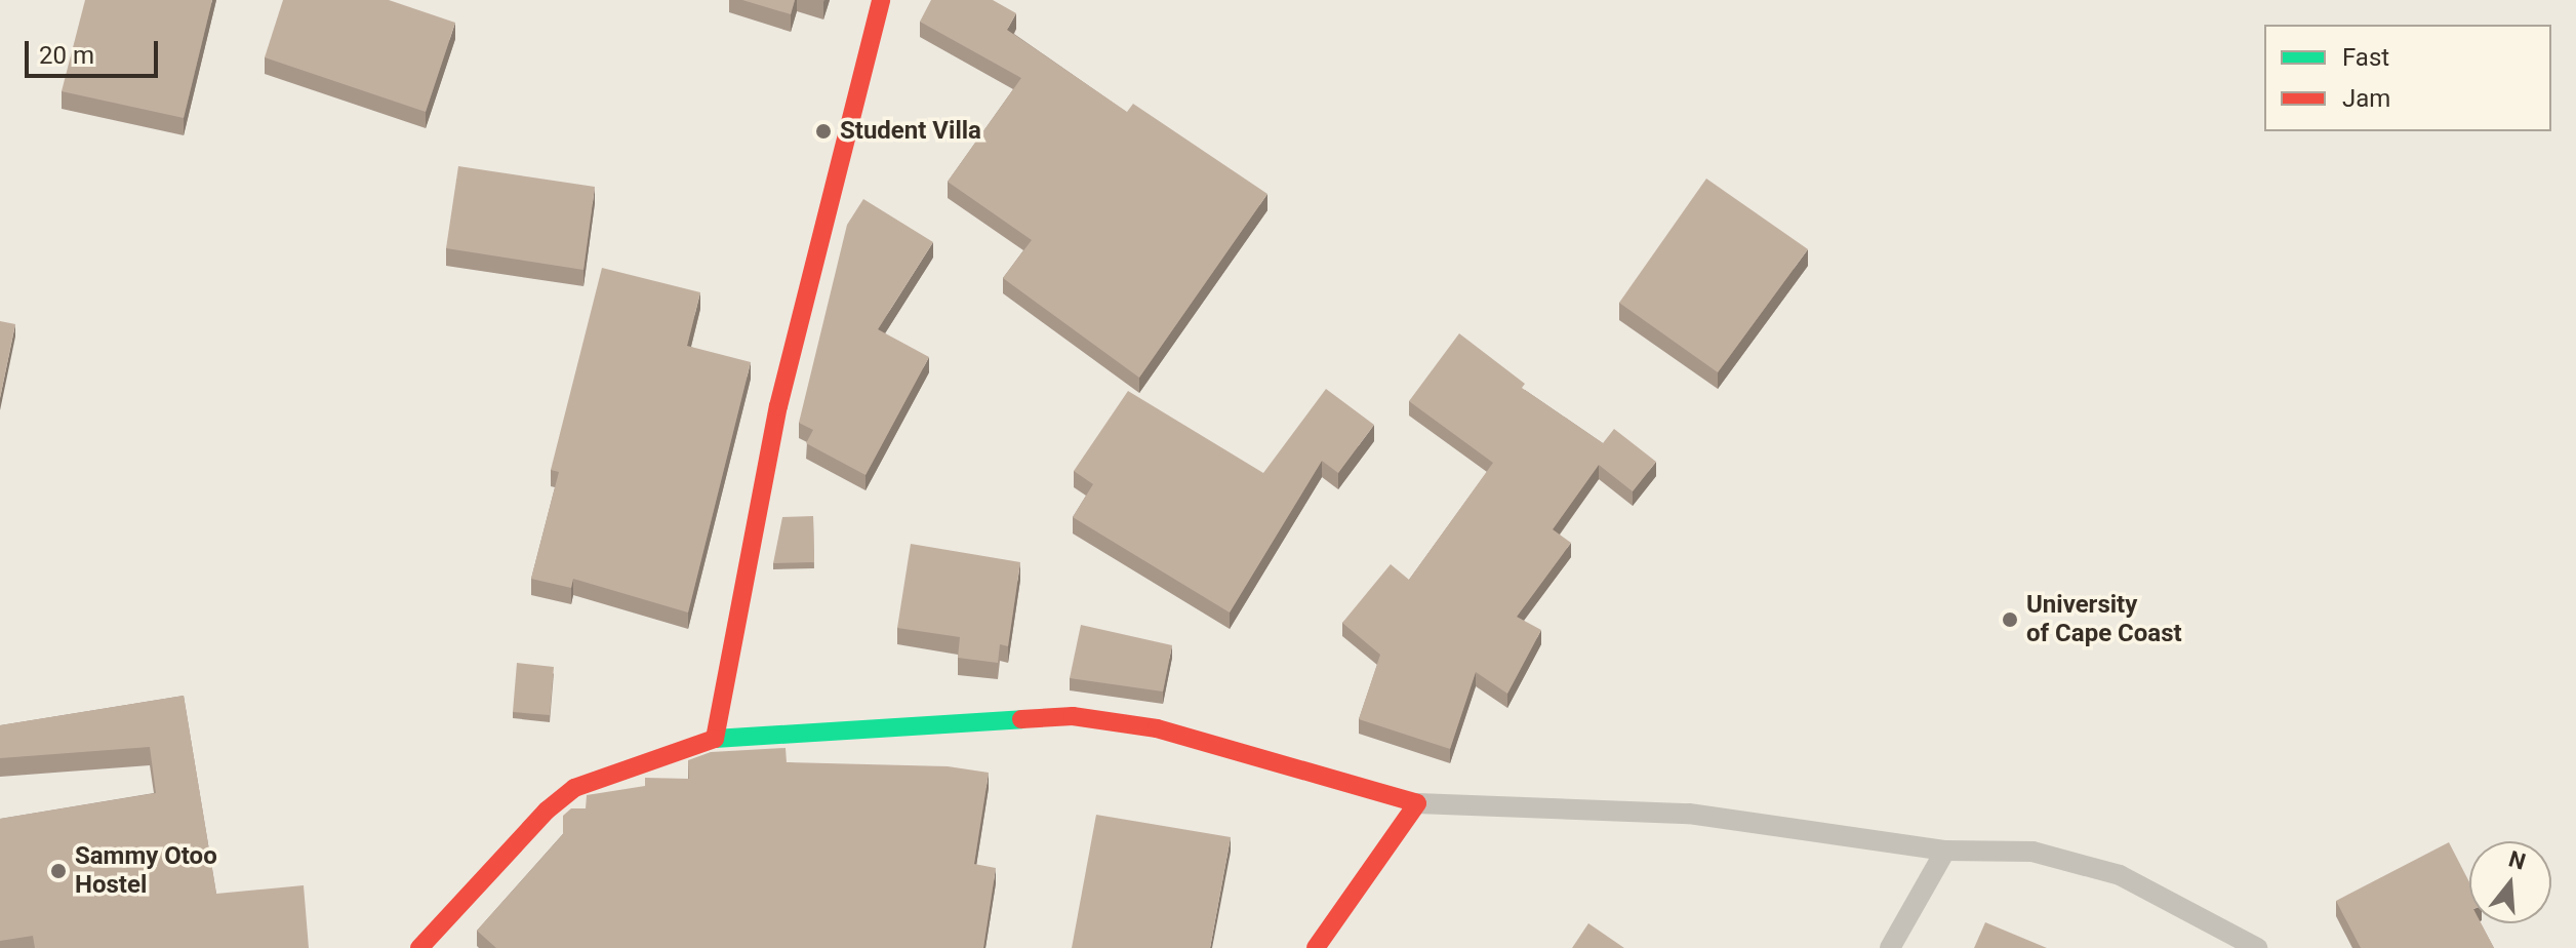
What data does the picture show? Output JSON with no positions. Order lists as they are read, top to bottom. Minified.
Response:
{"places":["Student Villa","University of Cape Coast","Sammy Otoo Hostel"],"legend":["Fast","Jam"],"scale_bar":"20 m","north":"top"}
